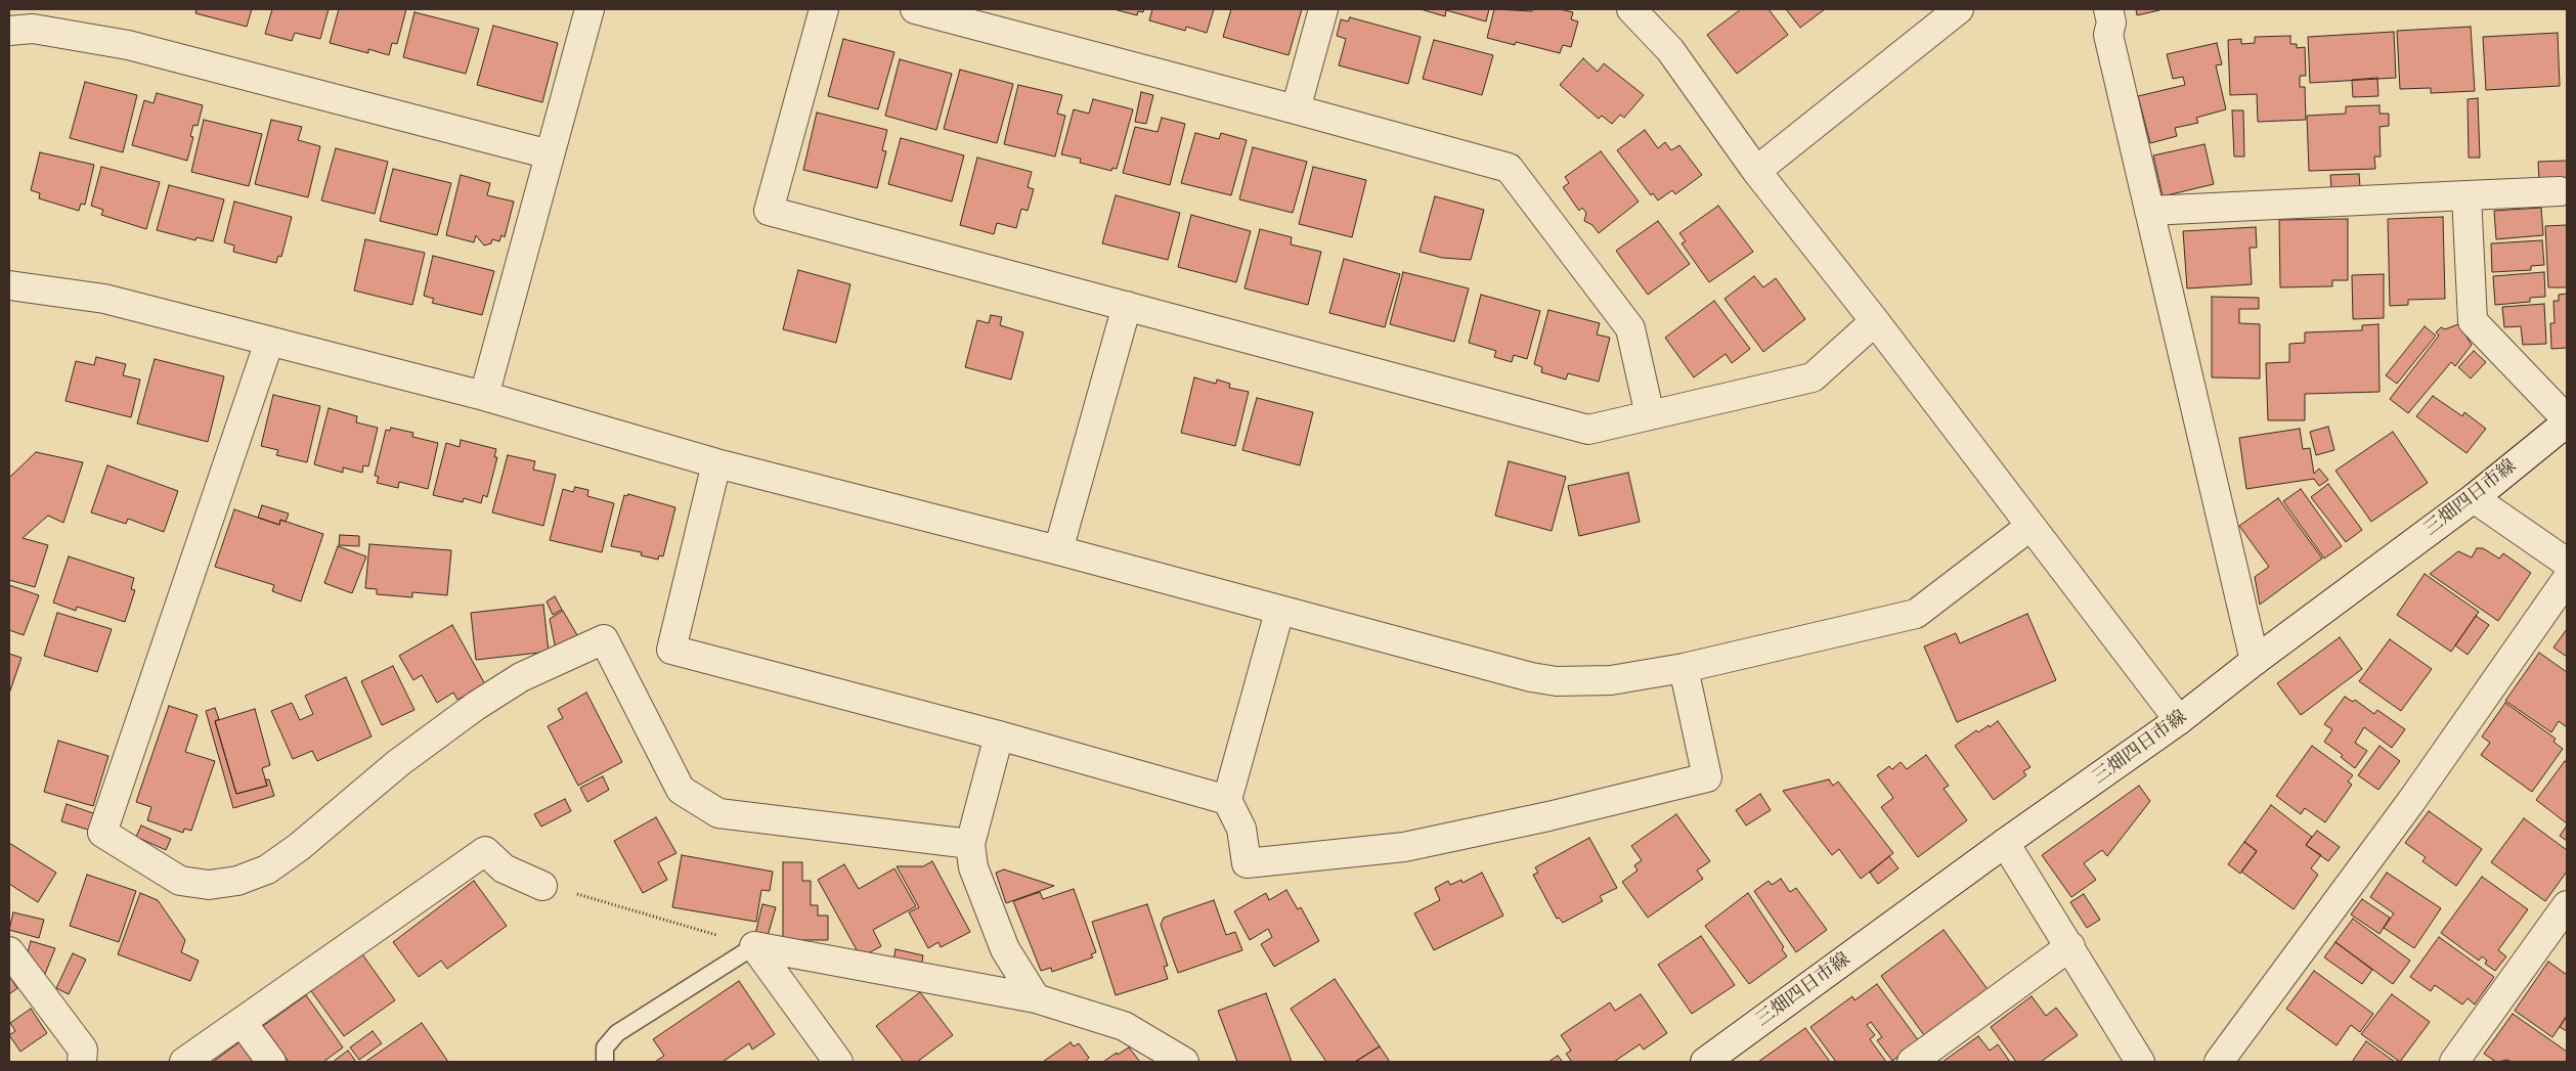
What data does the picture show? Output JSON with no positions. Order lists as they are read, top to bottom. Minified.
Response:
{"streets":{"street":["三畑四日市線"]}}
